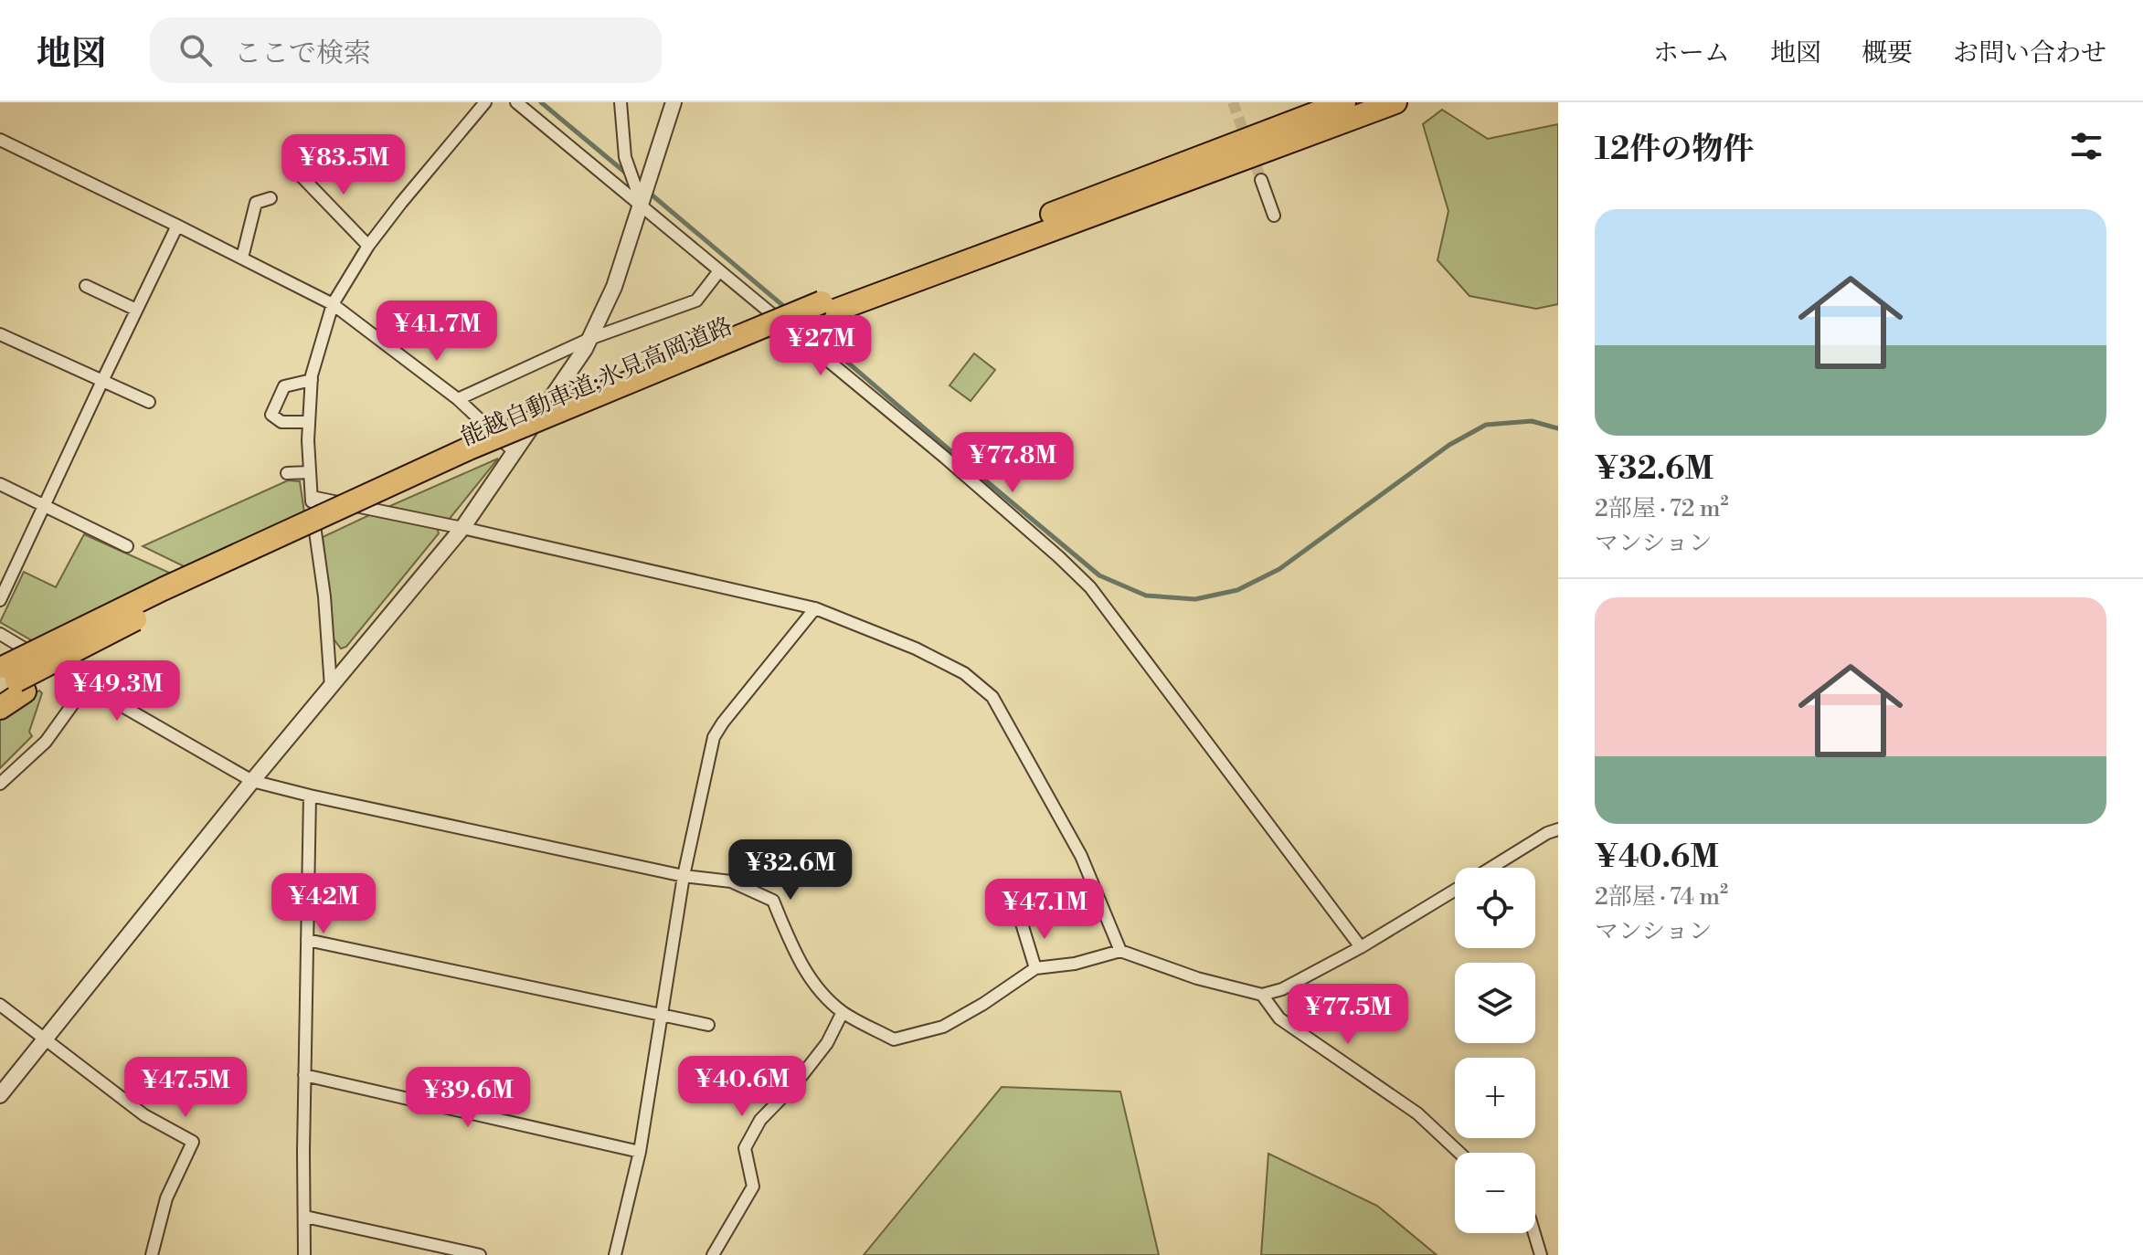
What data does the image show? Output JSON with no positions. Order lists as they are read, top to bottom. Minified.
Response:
{"streets":{"highway":["能越自動車道;氷見高岡道路"]},"page":{"header":"地図","search":"ここで検索","nav":["ホーム","地図","概要","お問い合わせ"],"heading":"12件の物件","price":["¥83.5M","¥41.7M","¥27M","¥77.8M","¥49.3M","¥32.6M","¥42M","¥47.1M","¥77.5M","¥40.6M","¥47.5M","¥39.6M"],"list":[{"name":"¥32.6M","note":"2部屋 · 72 m² · マンション"},{"name":"¥40.6M","note":"2部屋 · 74 m² · マンション"}],"map_buttons":["+","−"]}}
